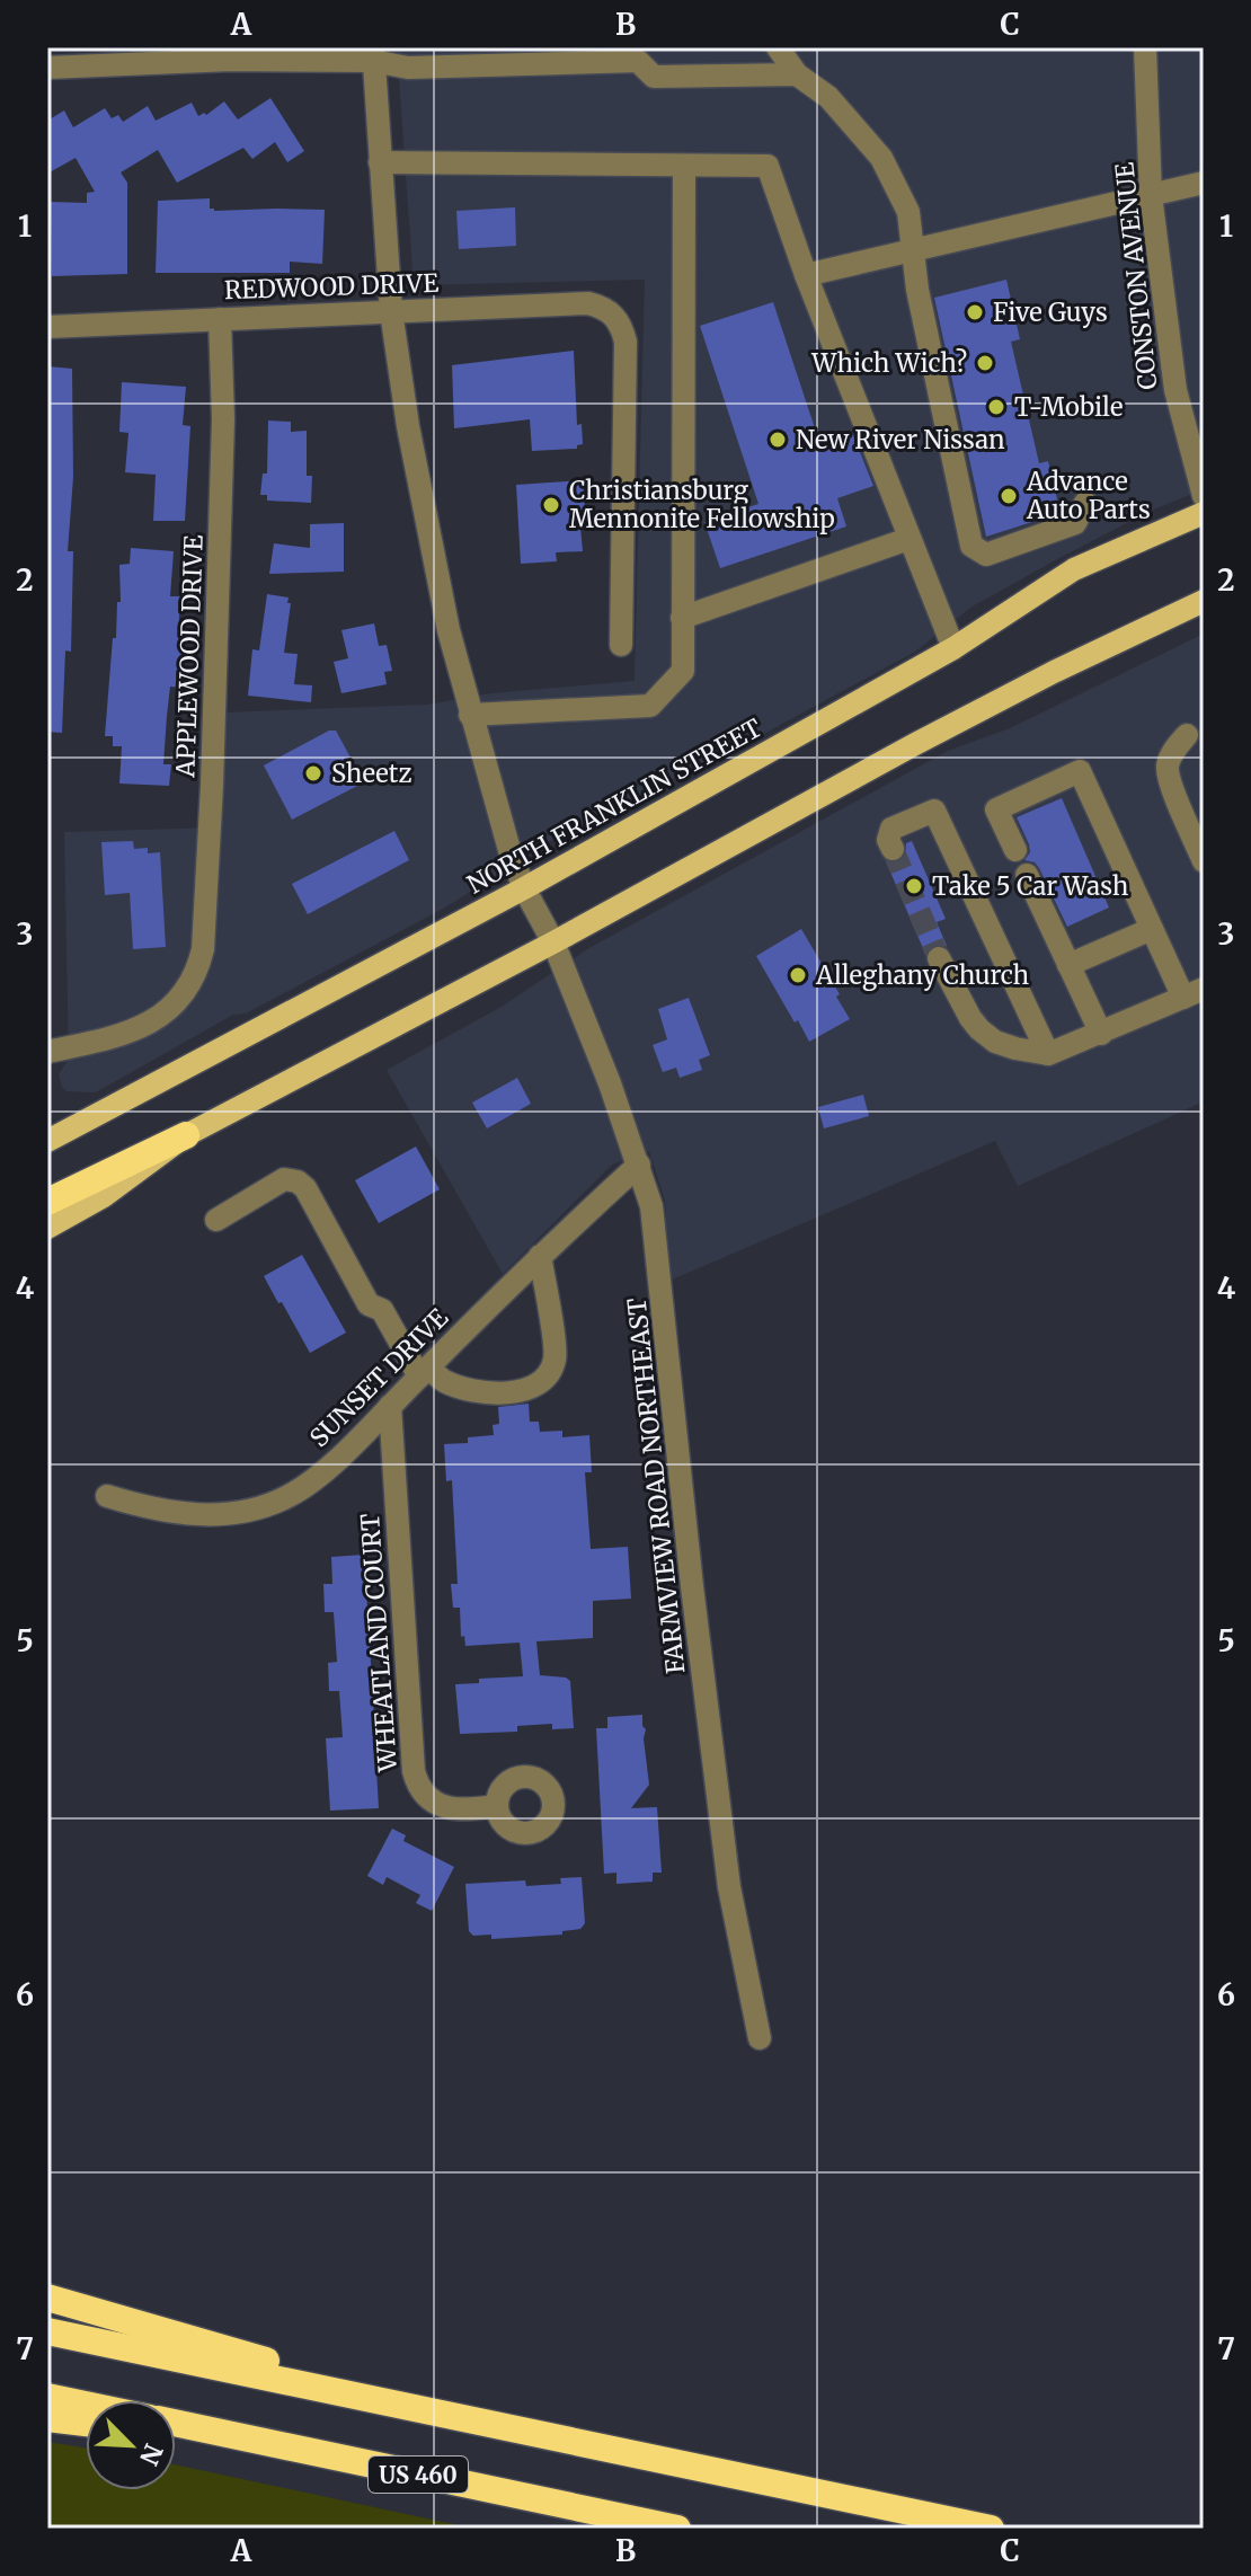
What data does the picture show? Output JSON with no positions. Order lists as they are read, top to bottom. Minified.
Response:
{"streets":{"highway":["US 460"],"main road":["NORTH FRANKLIN STREET"],"street":["CONSTON AVENUE","REDWOOD DRIVE","APPLEWOOD DRIVE","SUNSET DRIVE","FARMVIEW ROAD NORTHEAST","WHEATLAND COURT"]},"crossings":[["REDWOOD DRIVE","APPLEWOOD DRIVE"],["REDWOOD DRIVE","FARMVIEW ROAD NORTHEAST"],["NORTH FRANKLIN STREET","FARMVIEW ROAD NORTHEAST"],["SUNSET DRIVE","FARMVIEW ROAD NORTHEAST"],["SUNSET DRIVE","WHEATLAND COURT"]],"places":["Five Guys","Which Wich?","T-Mobile","New River Nissan","Advance Auto Parts","Christiansburg Mennonite Fellowship","Sheetz","Take 5 Car Wash","Alleghany Church"],"north":"bottom right","grid":{"columns":["A","B","C"],"rows":["1","2","3","4","5","6","7"]}}
